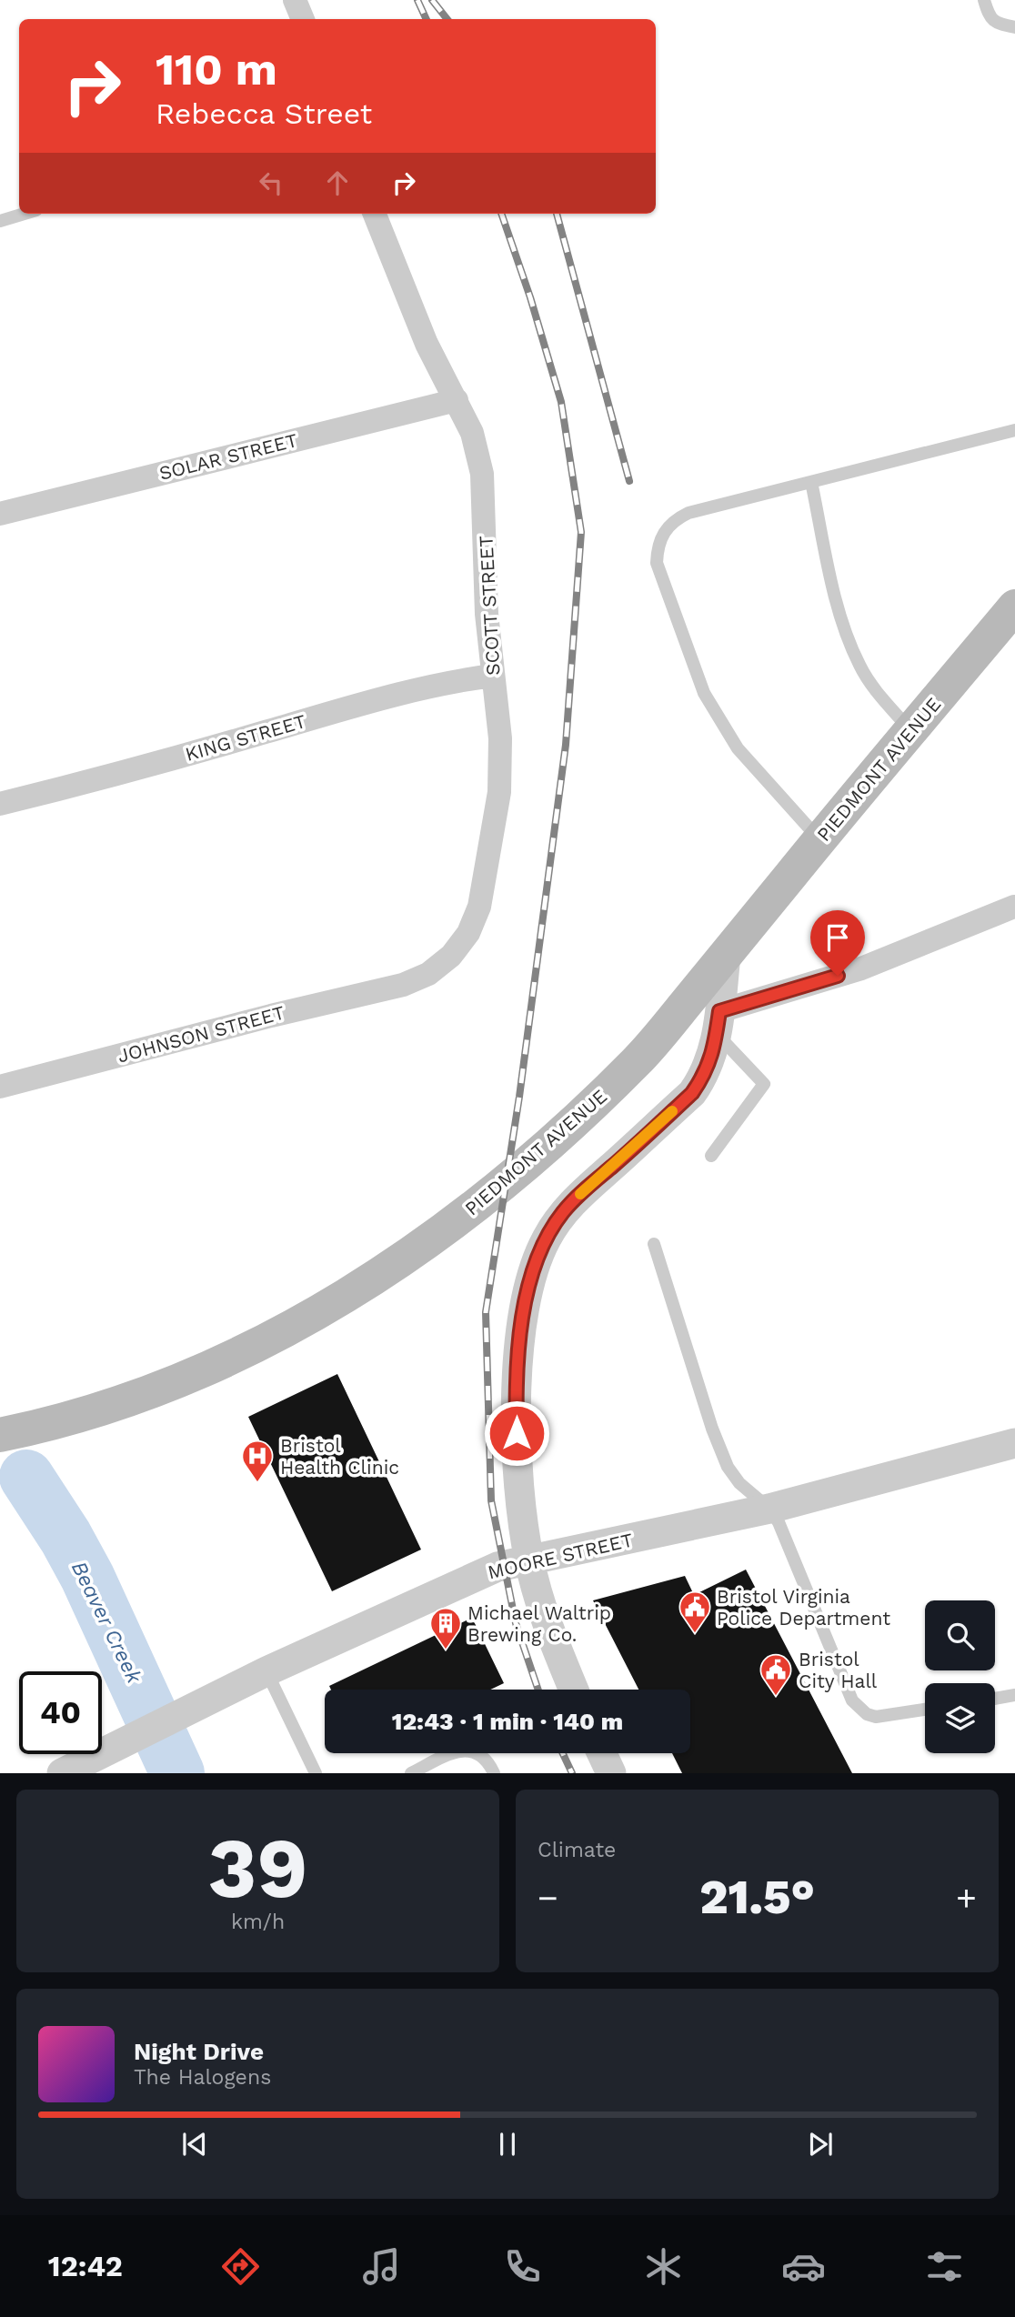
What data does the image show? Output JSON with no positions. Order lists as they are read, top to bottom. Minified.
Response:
{"streets":{"main road":["PIEDMONT AVENUE"],"street":["SOLAR STREET","SCOTT STREET","KING STREET","JOHNSON STREET","MOORE STREET"]},"crossings":[["SOLAR STREET","SCOTT STREET"],["SCOTT STREET","KING STREET"],["SCOTT STREET","JOHNSON STREET"]],"water":["Beaver Creek"],"places":{"hospital":["Bristol Health Clinic"],"public building":["Bristol Virginia Police Department","Bristol City Hall"],"building":["Michael Waltrip Brewing Co."]},"page":{"turn":["110 m","Rebecca Street"],"limit":"40","trip":"12:43 · 1 min · 140 m","tile":[["39","km/h"],"Climate"],"heat":["−","21.5°","+"],"song":["Night Drive","The Halogens"],"tabs":"12:42"}}
